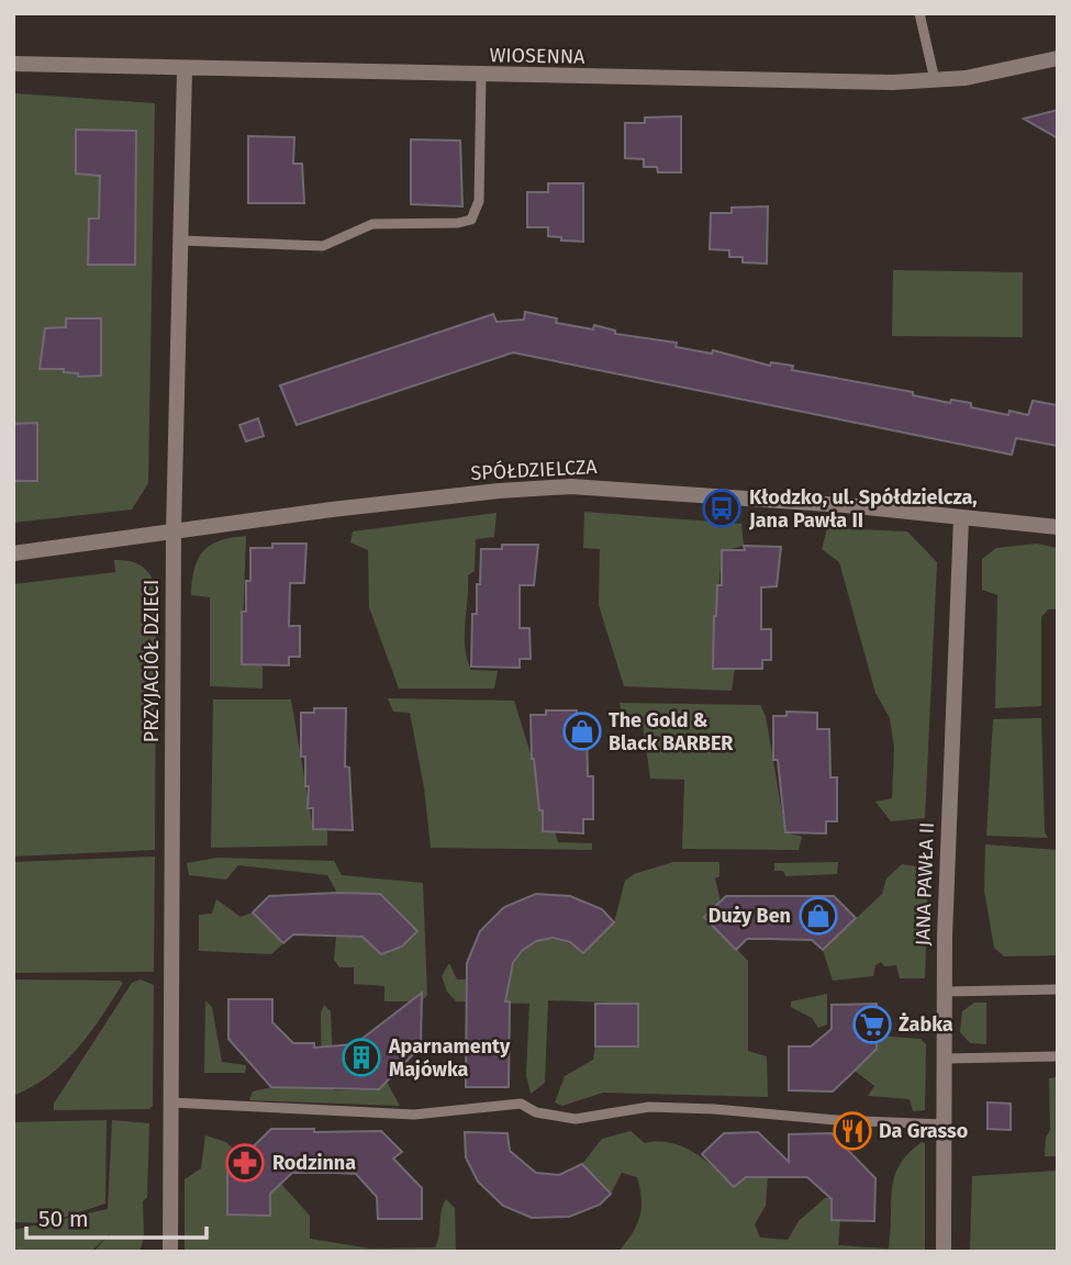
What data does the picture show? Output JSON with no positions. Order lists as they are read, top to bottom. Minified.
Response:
{"streets":{"street":["WIOSENNA","SPÓŁDZIELCZA","PRZYJACIÓŁ DZIECI","JANA PAWŁA II"]},"crossings":[["WIOSENNA","PRZYJACIÓŁ DZIECI"],["SPÓŁDZIELCZA","PRZYJACIÓŁ DZIECI"],["SPÓŁDZIELCZA","JANA PAWŁA II"]],"places":{"bus stop":["Kłodzko, ul. Spółdzielcza, Jana Pawła II"],"shop":["The Gold & Black BARBER","Duży Ben"],"supermarket":["Żabka"],"building":["Aparnamenty Majówka"],"restaurant":["Da Grasso"],"pharmacy":["Rodzinna"]},"scale_bar":"50 m"}
